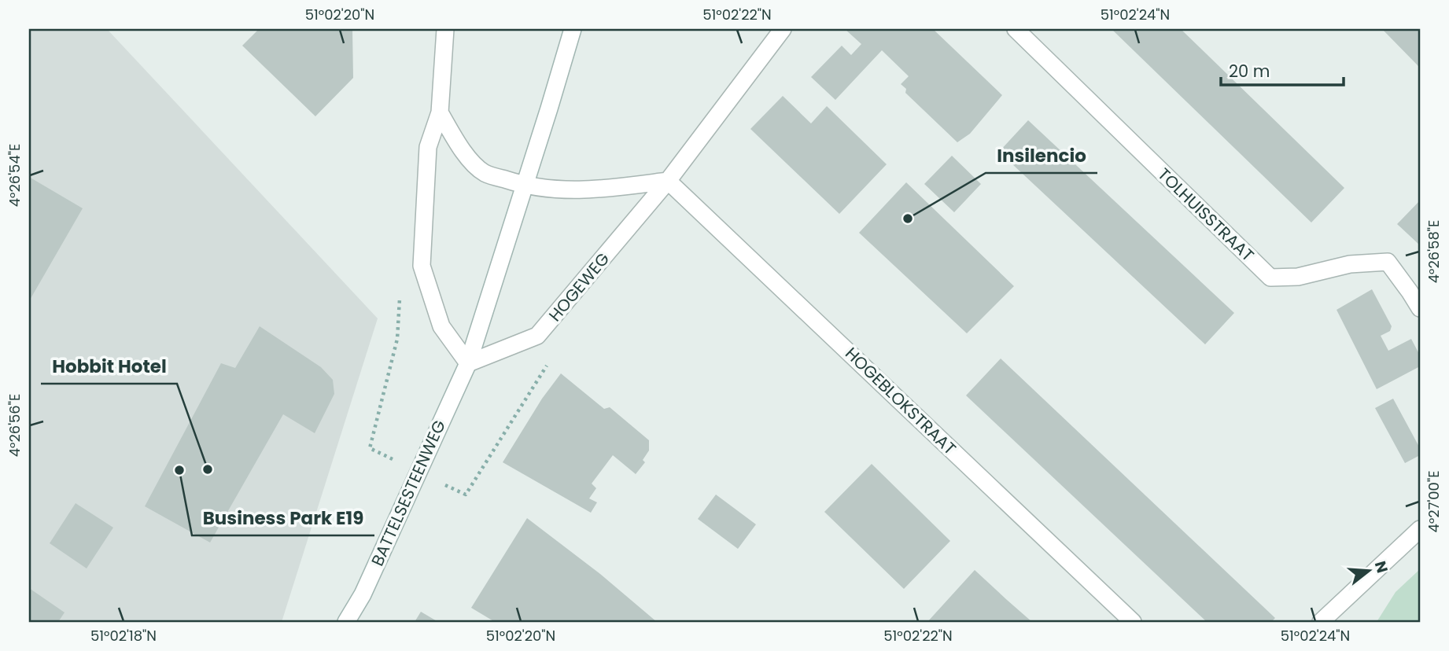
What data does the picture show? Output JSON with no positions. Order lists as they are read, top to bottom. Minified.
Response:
{"streets":{"street":["TOLHUISSTRAAT","HOGEWEG","HOGEBLOKSTRAAT","BATTELSESTEENWEG"]},"crossings":[["HOGEWEG","HOGEBLOKSTRAAT"],["HOGEWEG","BATTELSESTEENWEG"]],"places":["Insilencio","Hobbit Hotel","Business Park E19"],"scale_bar":"20 m","north":"right","coordinates":["51°02'20\"N","51°02'22\"N","51°02'24\"N","4°26'54\"E","4°26'58\"E","4°26'56\"E","4°27'00\"E","51°02'18\"N"]}
